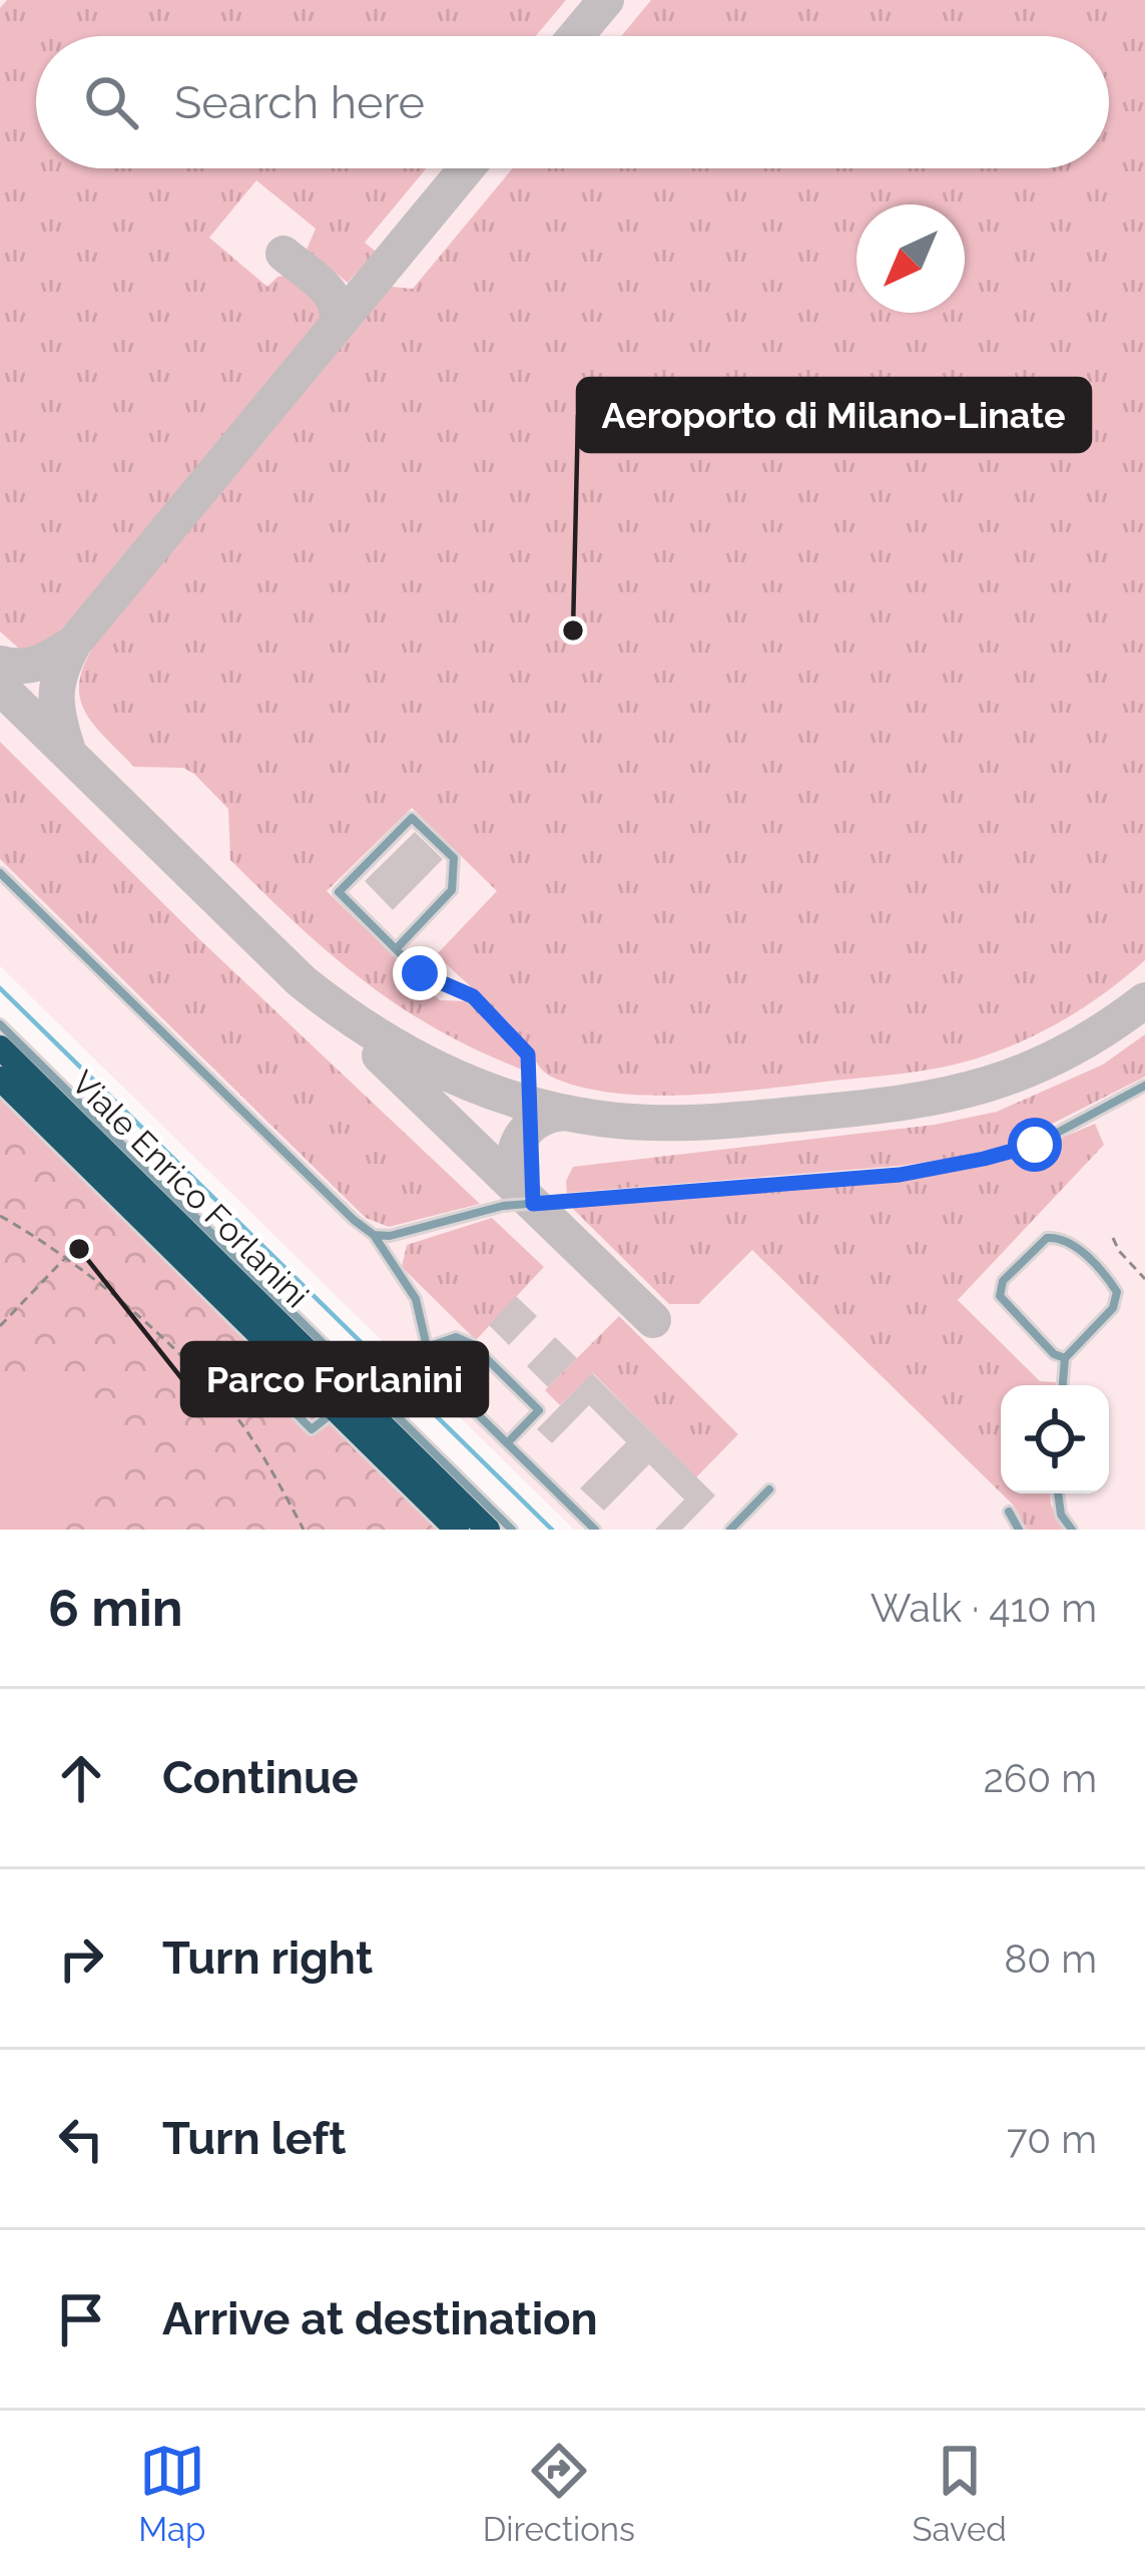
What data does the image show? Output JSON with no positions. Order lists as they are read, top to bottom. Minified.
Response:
{"streets":{"main road":["Viale Enrico Forlanini"]},"places":["Aeroporto di Milano-Linate","Parco Forlanini"],"north":"bottom left","page":{"search":"Search here","heading":["6 min","Walk · 410 m"],"list":[["Continue","260 m"],["Turn right","80 m"],["Turn left","70 m"],"Arrive at destination"],"nav":["Map","Directions","Saved"]}}
